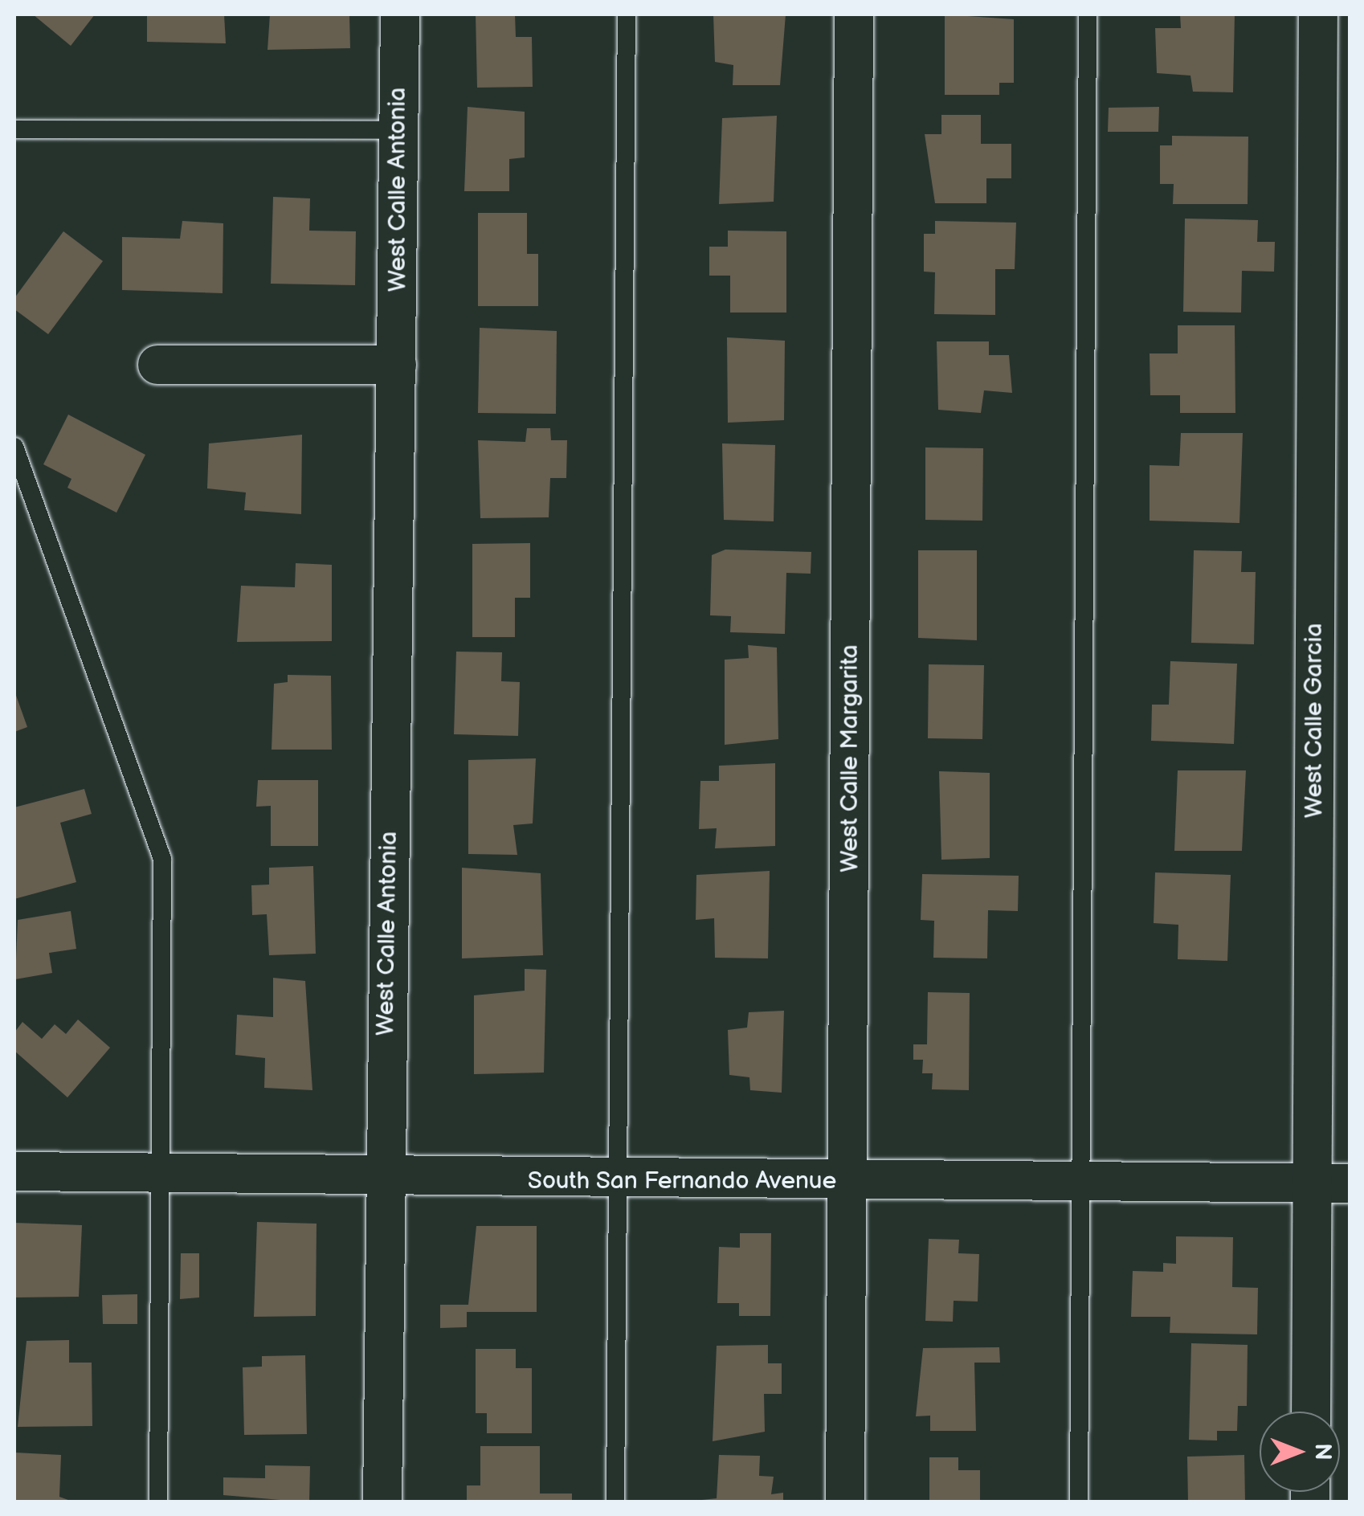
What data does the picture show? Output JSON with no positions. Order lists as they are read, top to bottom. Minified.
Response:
{"streets":{"street":["West Calle Antonia","West Calle Garcia","West Calle Margarita","South San Fernando Avenue"]},"crossings":[["West Calle Antonia","South San Fernando Avenue"],["West Calle Garcia","South San Fernando Avenue"],["West Calle Margarita","South San Fernando Avenue"]],"north":"right"}
